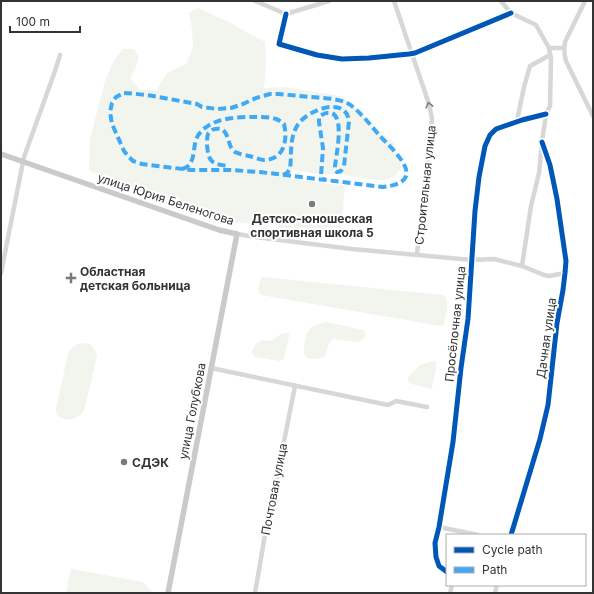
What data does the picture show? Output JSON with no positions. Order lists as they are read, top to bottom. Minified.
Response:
{"streets":{"main road":["улица Юрия Беленогова","улица Голубкова"],"street":["Строительная улица","Просёлочная улица","Дачная улица","Почтовая улица"]},"crossings":[["Строительная улица","улица Юрия Беленогова"],["улица Юрия Беленогова","Просёлочная улица"],["улица Юрия Беленогова","Дачная улица"],["улица Юрия Беленогова","улица Голубкова"]],"one_way":["Строительная улица"],"places":{"other":["Детско-юношеская спортивная школа 5","СДЭК"],"health":["Областная детская больница"]},"legend":["Cycle path","Path"],"scale_bar":"100 m"}
